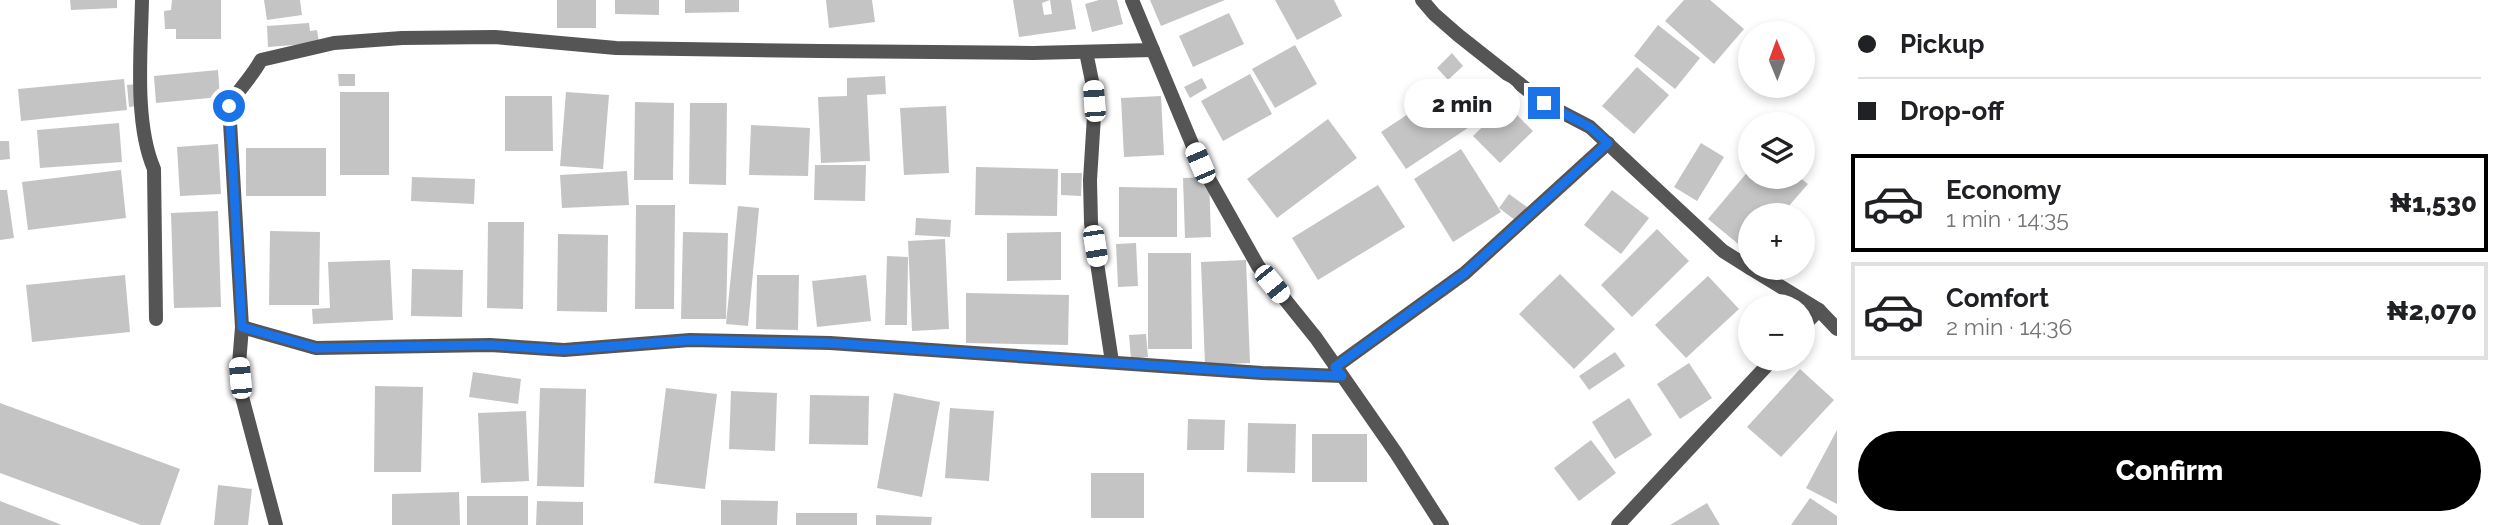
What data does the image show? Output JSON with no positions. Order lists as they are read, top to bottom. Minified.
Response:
{"north":"top","page":{"banner":["Pickup","Drop-off"],"map_buttons":["+","−"],"bubble":"2 min","list":[{"name":"Economy","note":"1 min · 14:35","value":"₦1,530"},{"name":"Comfort","note":"2 min · 14:36","value":"₦2,070"}],"buttons":"Confirm"}}
